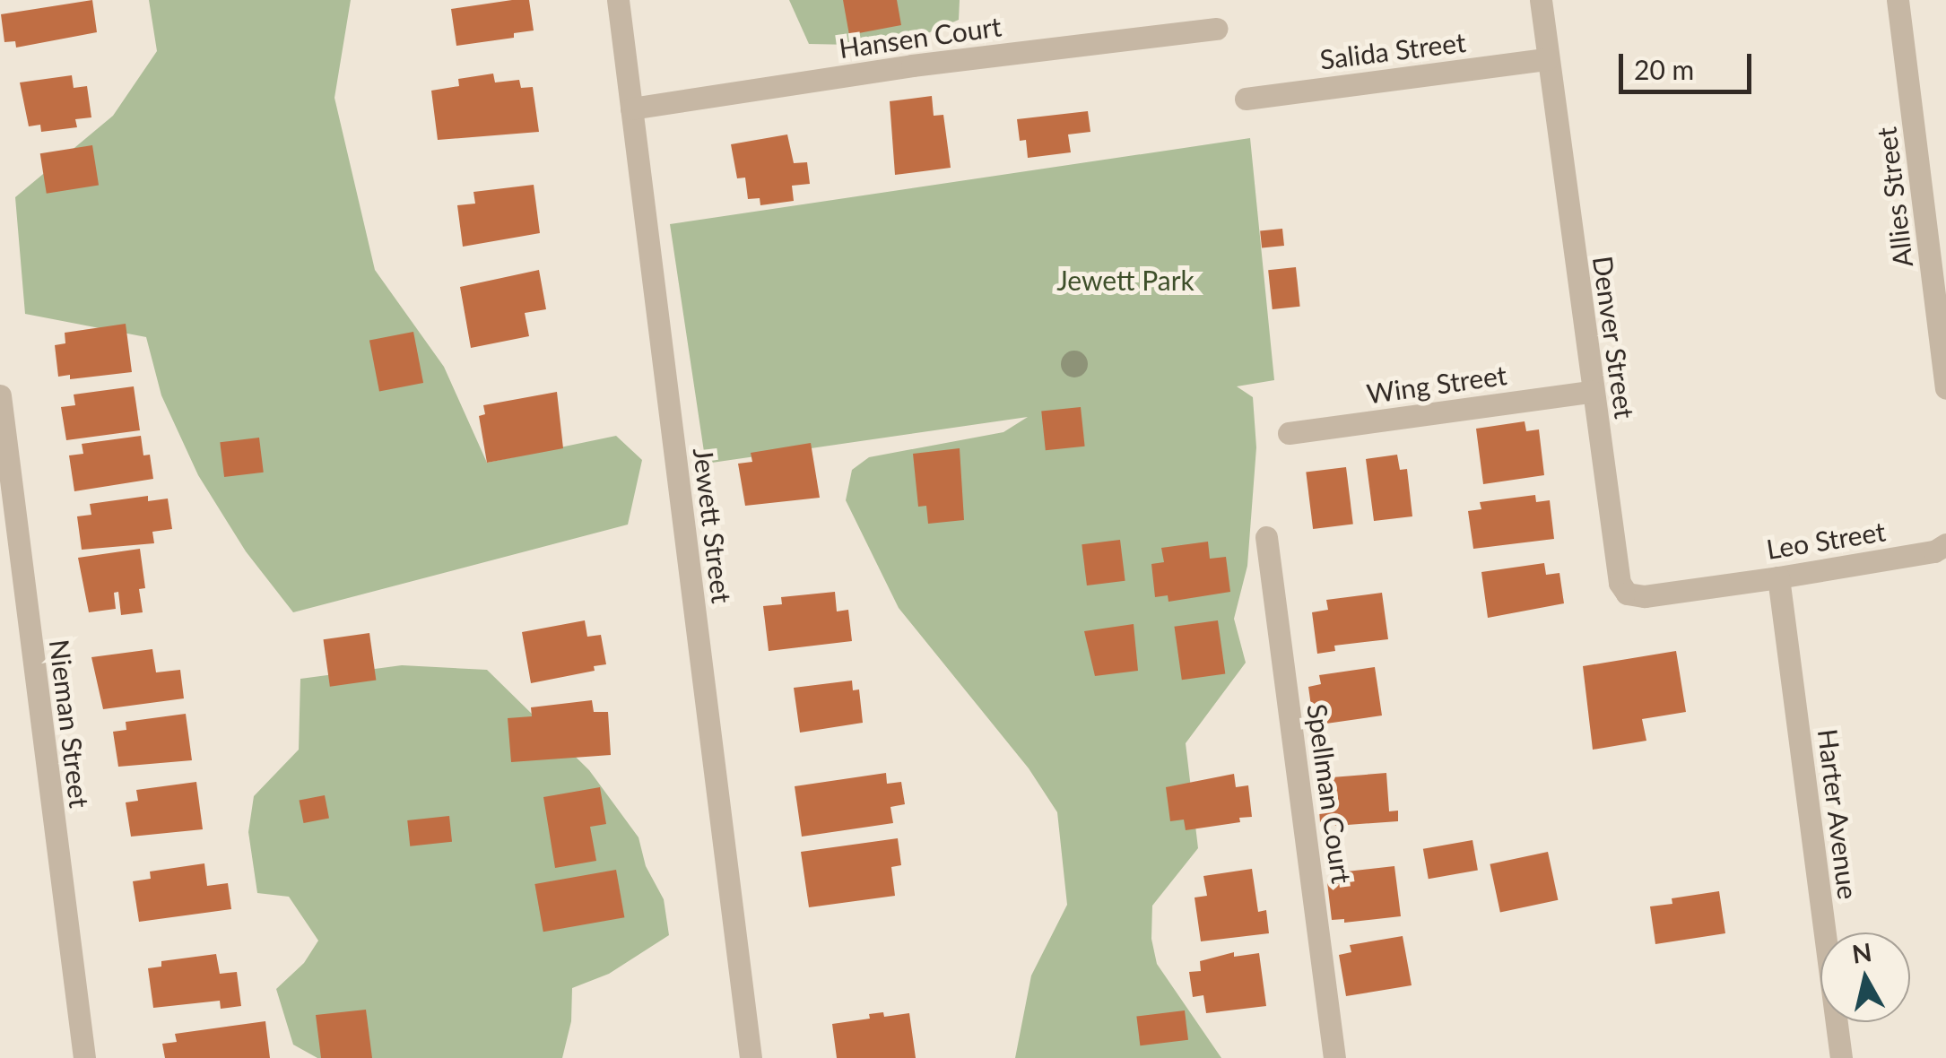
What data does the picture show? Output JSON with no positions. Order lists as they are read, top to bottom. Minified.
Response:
{"streets":{"street":["Hansen Court","Salida Street","Allies Street","Denver Street","Wing Street","Jewett Street","Leo Street","Nieman Street","Spellman Court","Harter Avenue"]},"crossings":[["Hansen Court","Jewett Street"],["Salida Street","Denver Street"],["Denver Street","Wing Street"],["Denver Street","Leo Street"],["Leo Street","Harter Avenue"]],"parks":["Jewett Park"],"scale_bar":"20 m","north":"top"}
